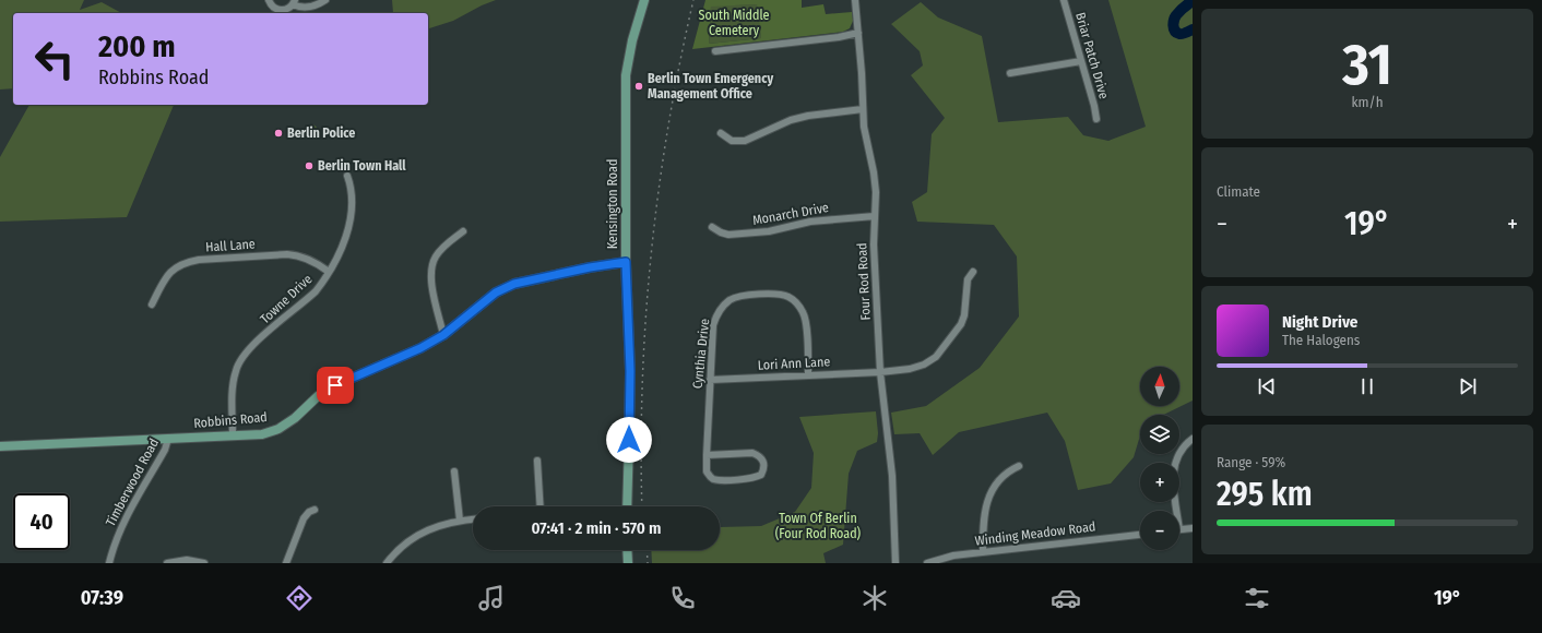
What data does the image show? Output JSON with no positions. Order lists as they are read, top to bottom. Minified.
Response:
{"streets":{"street":["Briar Patch Drive","Kensington Road","Monarch Drive","Hall Lane","Four Rod Road","Towne Drive","Cynthia Drive","Lori Ann Lane","Robbins Road","Timberwood Road","Winding Meadow Road"]},"crossings":[["Kensington Road","Robbins Road"],["Monarch Drive","Four Rod Road"],["Hall Lane","Towne Drive"],["Four Rod Road","Lori Ann Lane"],["Towne Drive","Robbins Road"],["Cynthia Drive","Lori Ann Lane"],["Robbins Road","Timberwood Road"]],"parks":["South Middle Cemetery","Town Of Berlin (Four Rod Road)"],"places":["Berlin Town Emergency Management Office","Berlin Police","Berlin Town Hall"],"north":"top","page":{"tile":[["31","km/h"],"Climate",["Range · 59%","295 km"]],"turn":["200 m","Robbins Road"],"heat":["−","19°","+"],"song":["Night Drive","The Halogens"],"map_buttons":["+","−"],"limit":"40","trip":"07:41 · 2 min · 570 m","tabs":["07:39","19°"]}}
